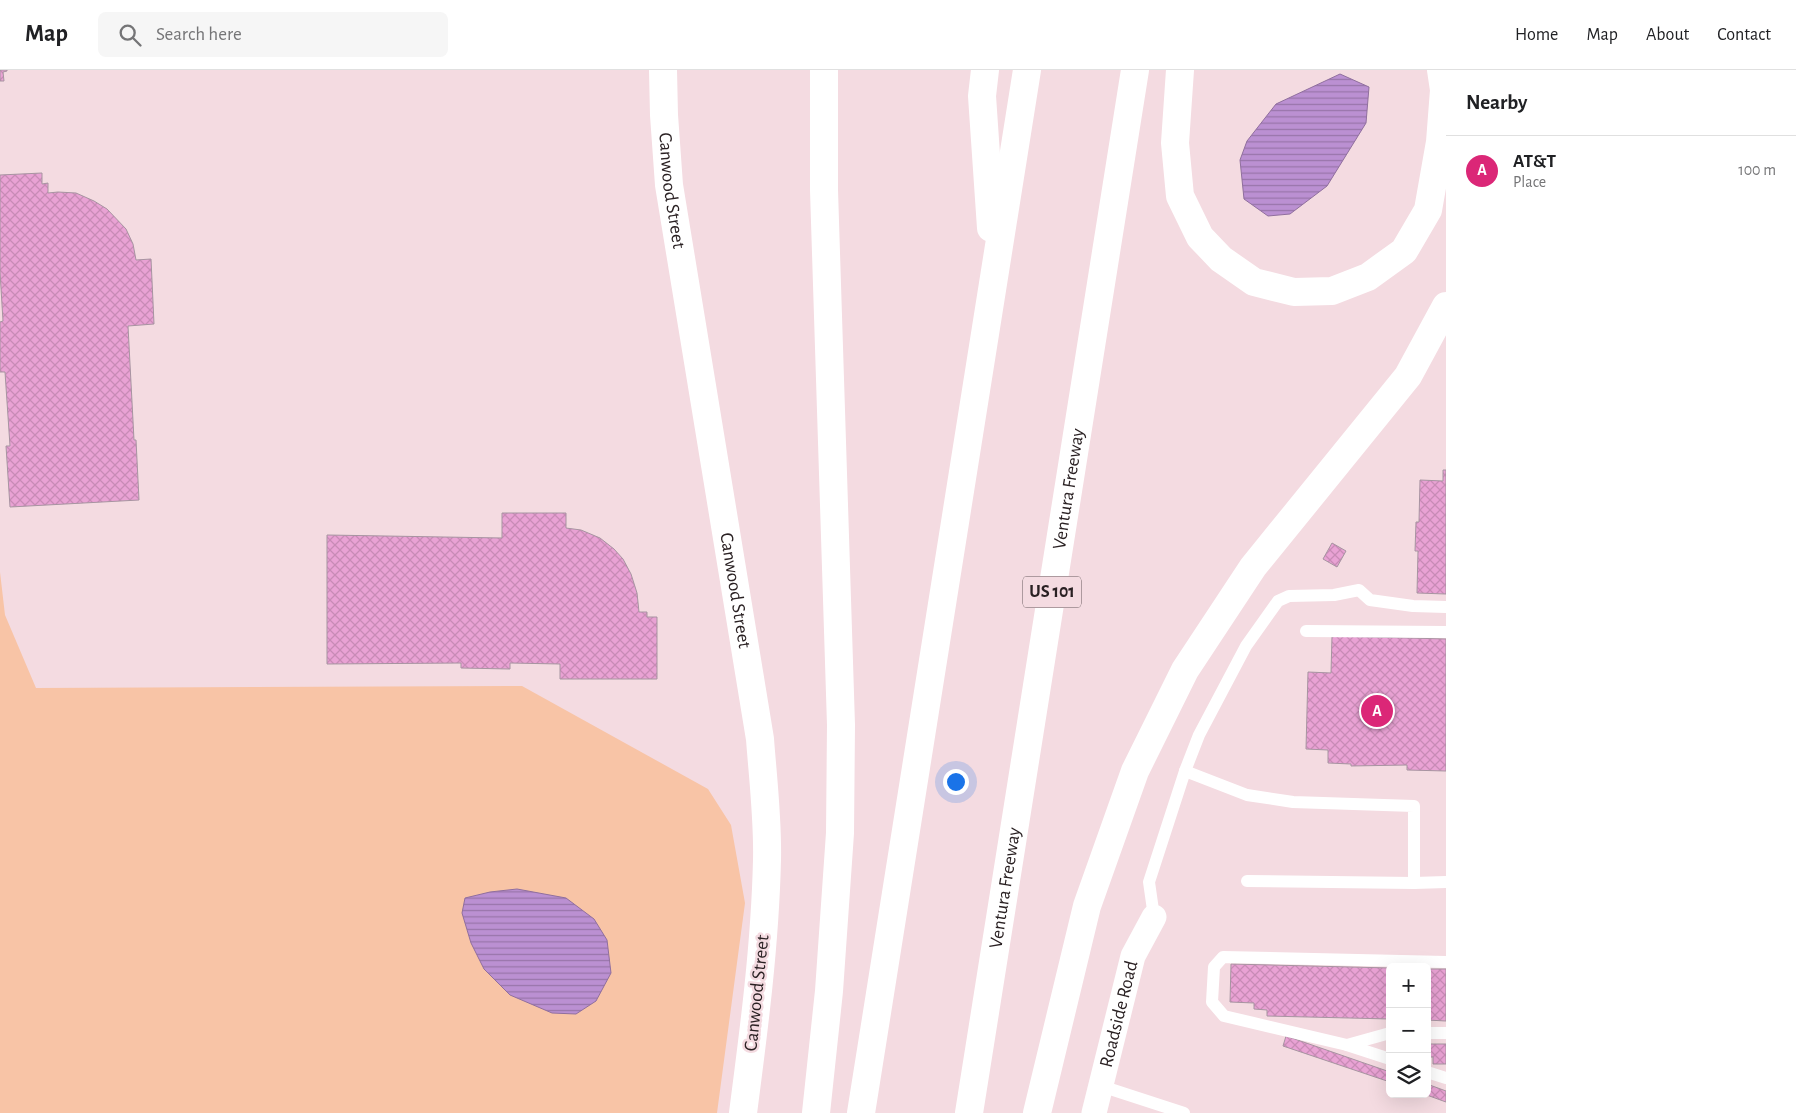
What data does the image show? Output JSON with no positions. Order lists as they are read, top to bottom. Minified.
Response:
{"streets":{"main road":["Canwood Street","Ventura Freeway","US 101"],"street":["Roadside Road"]},"page":{"header":"Map","search":"Search here","nav":["Home","Map","About","Contact"],"heading":"Nearby","list":[{"mark":"A","name":"AT&T","note":"Place","value":"100 m"}],"pins":"A","map_buttons":["+","−"]}}
